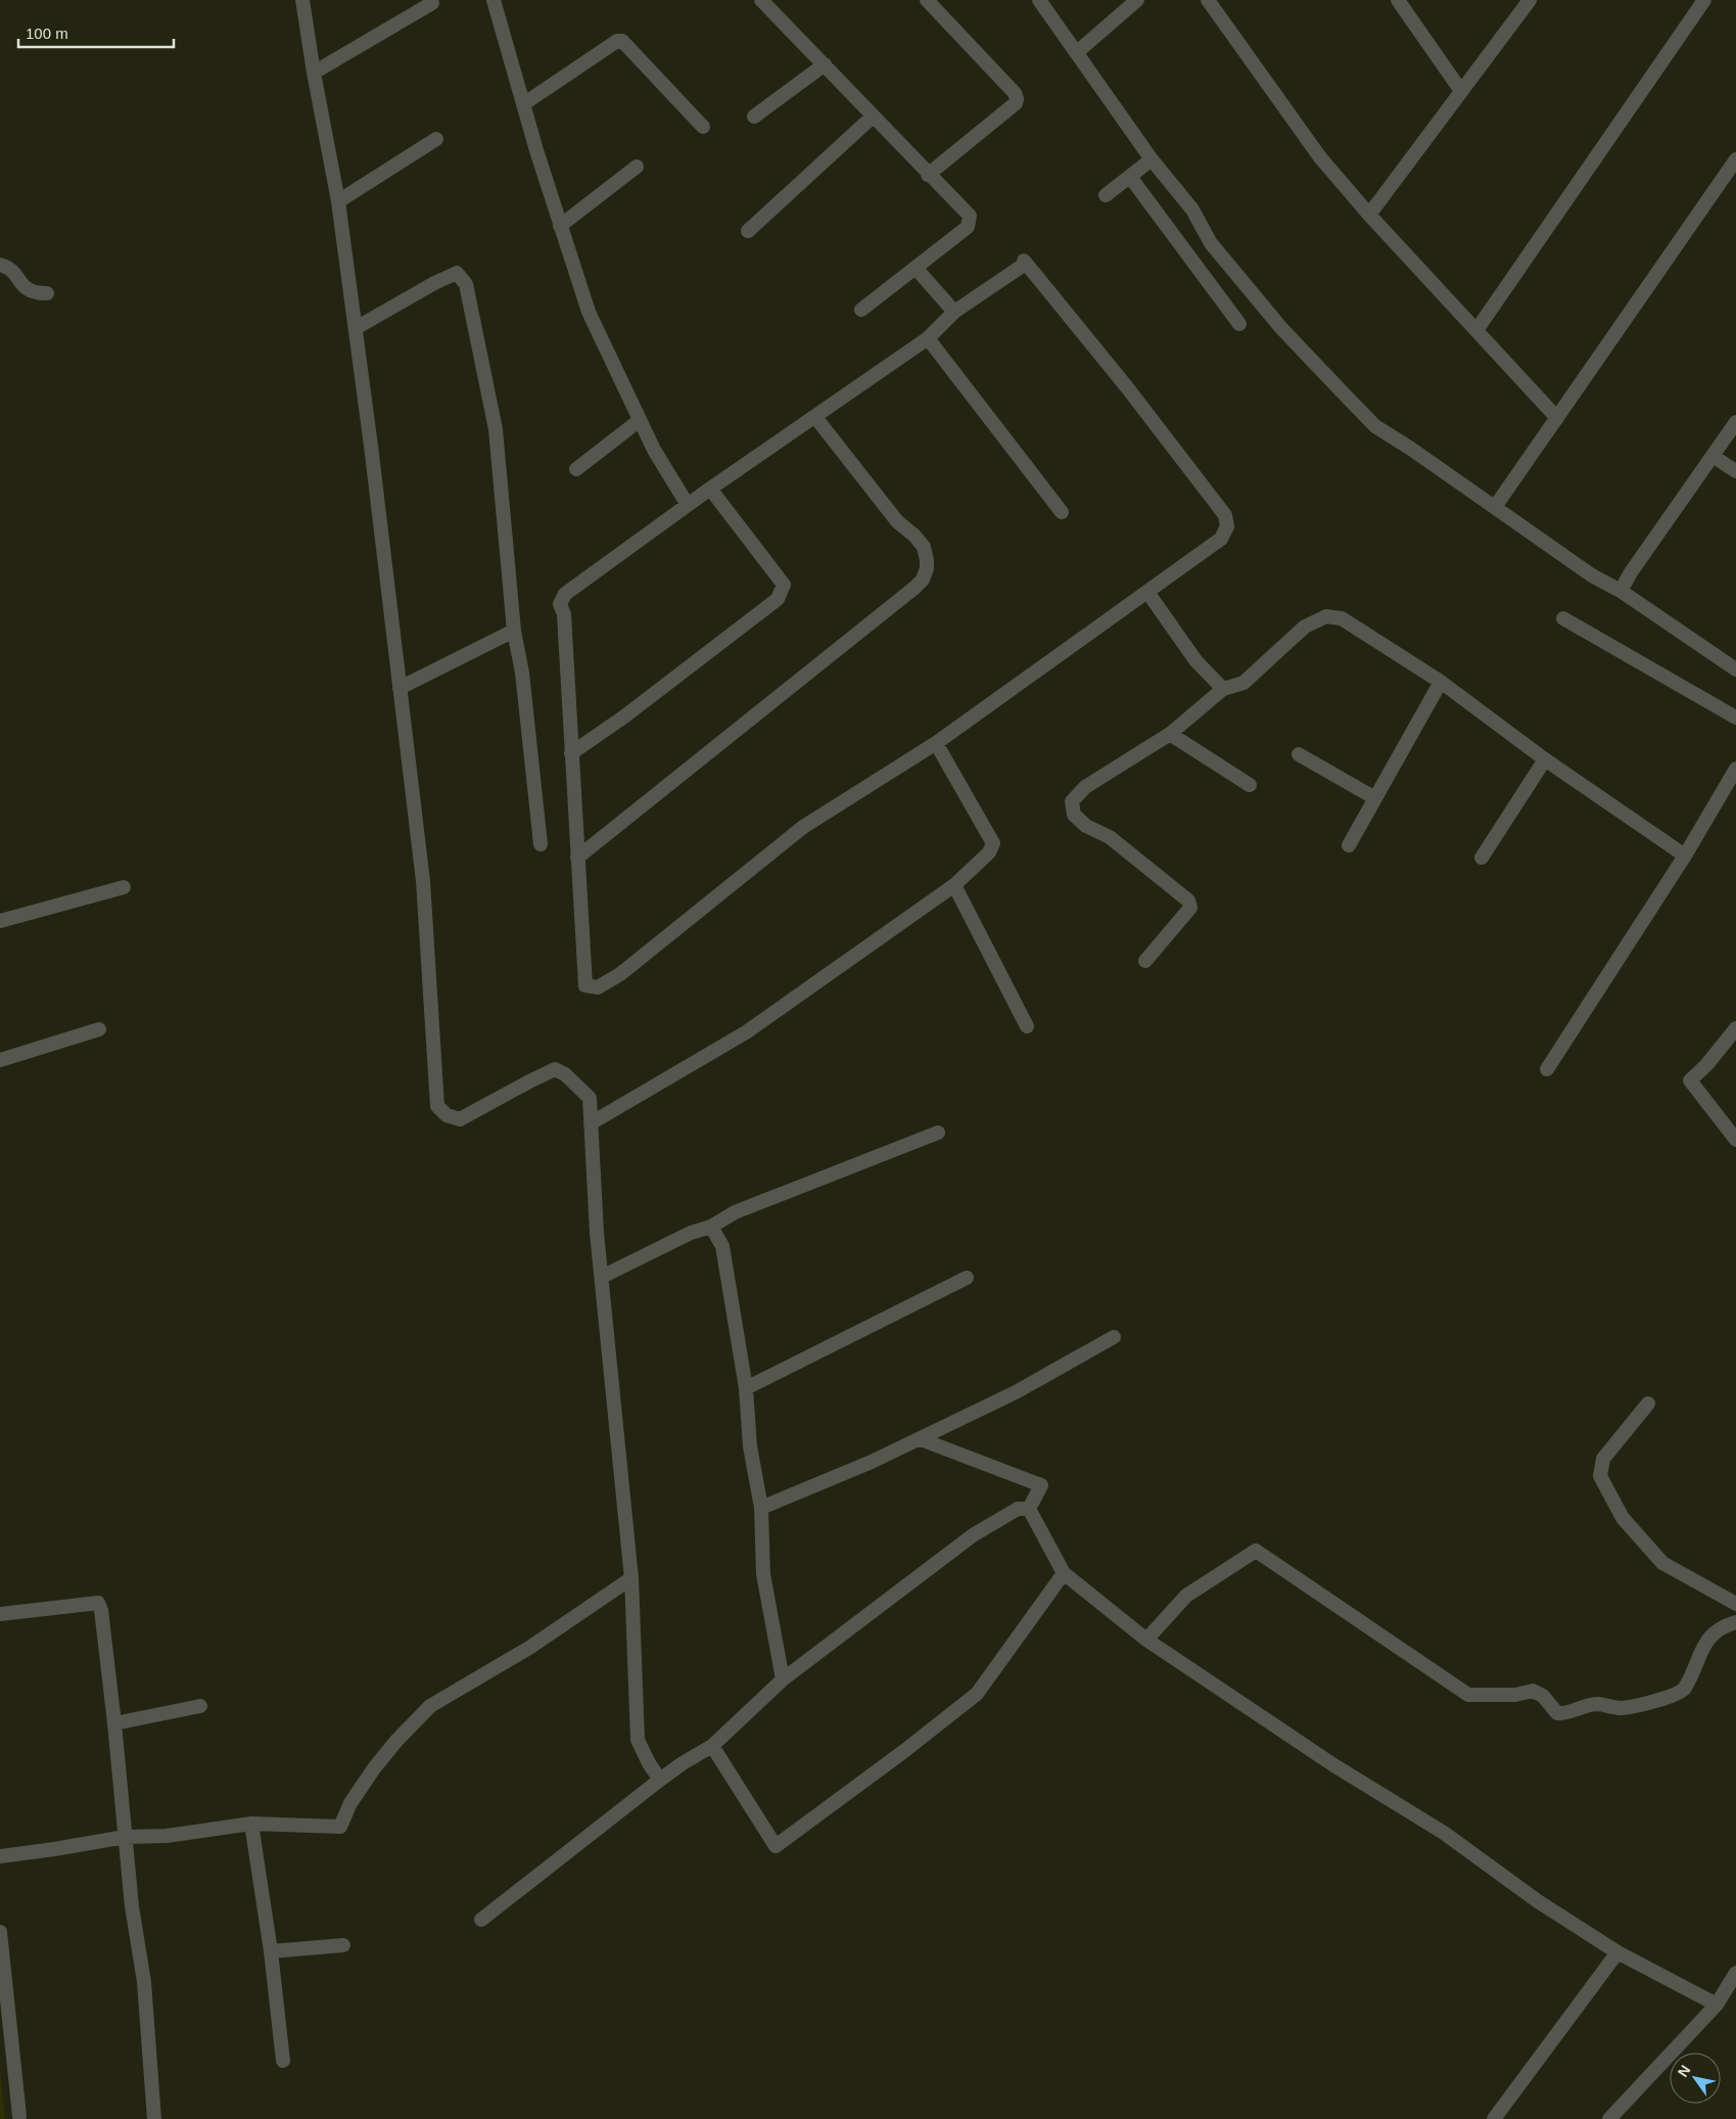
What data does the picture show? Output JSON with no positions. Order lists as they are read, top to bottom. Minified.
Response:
{"scale_bar":"100 m","north":"top left"}
